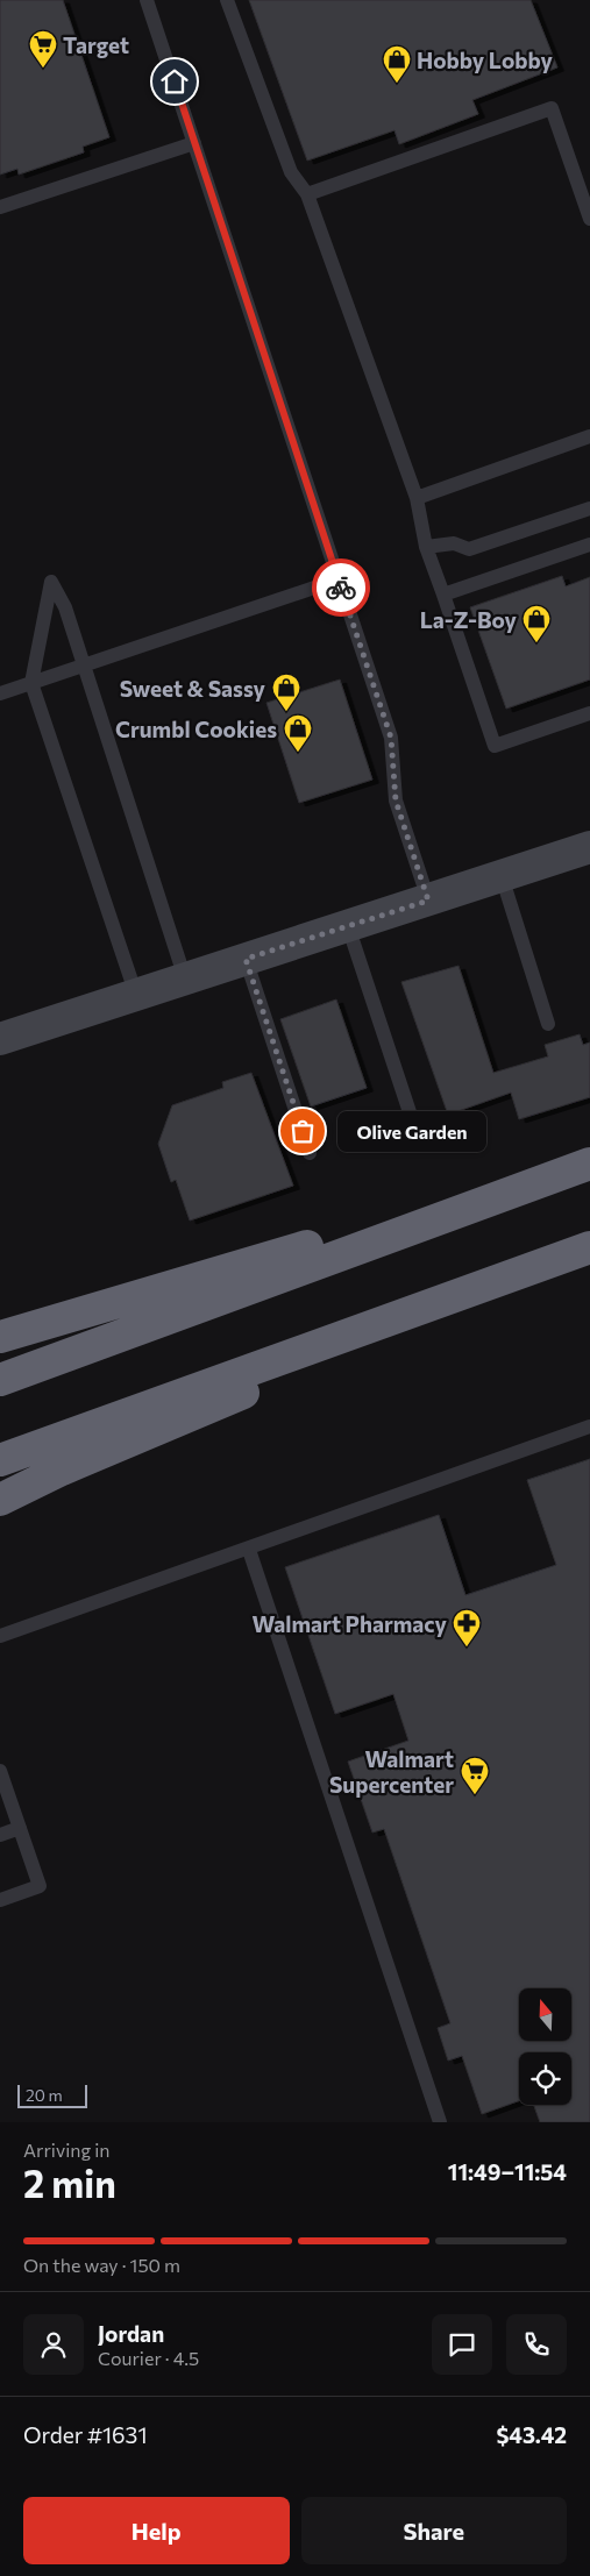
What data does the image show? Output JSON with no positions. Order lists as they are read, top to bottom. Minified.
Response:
{"places":{"supermarket":["Target","Walmart Supercenter"],"shop":["Hobby Lobby","La-Z-Boy","Sweet & Sassy","Crumbl Cookies"],"other":["Olive Garden"],"pharmacy":["Walmart Pharmacy"]},"scale_bar":"20 m","north":"top","page":{"bubble":"Olive Garden","scale":"20 m","heading":["2 min","Arriving in","11:49–11:54"],"panel":["Jordan","Courier · 4.5","Order #1631","$43.42"],"bar":"On the way · 150 m","buttons":["Help","Share"]}}
